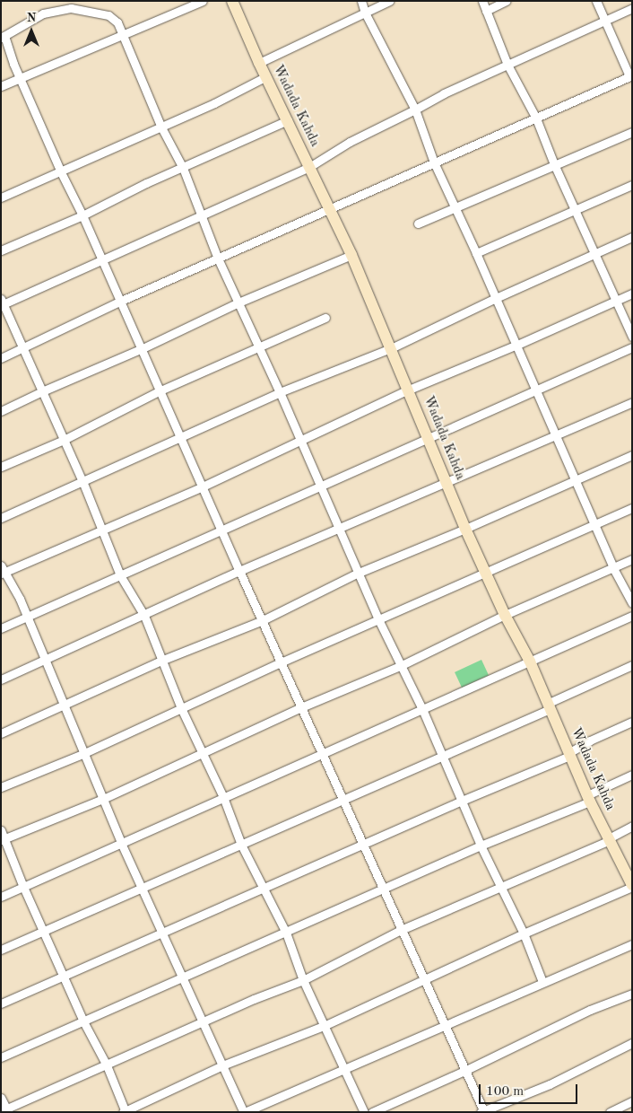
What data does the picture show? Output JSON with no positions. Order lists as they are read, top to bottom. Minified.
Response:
{"streets":{"main road":["Wadada Kahda"]},"scale_bar":"100 m","north":"top"}
